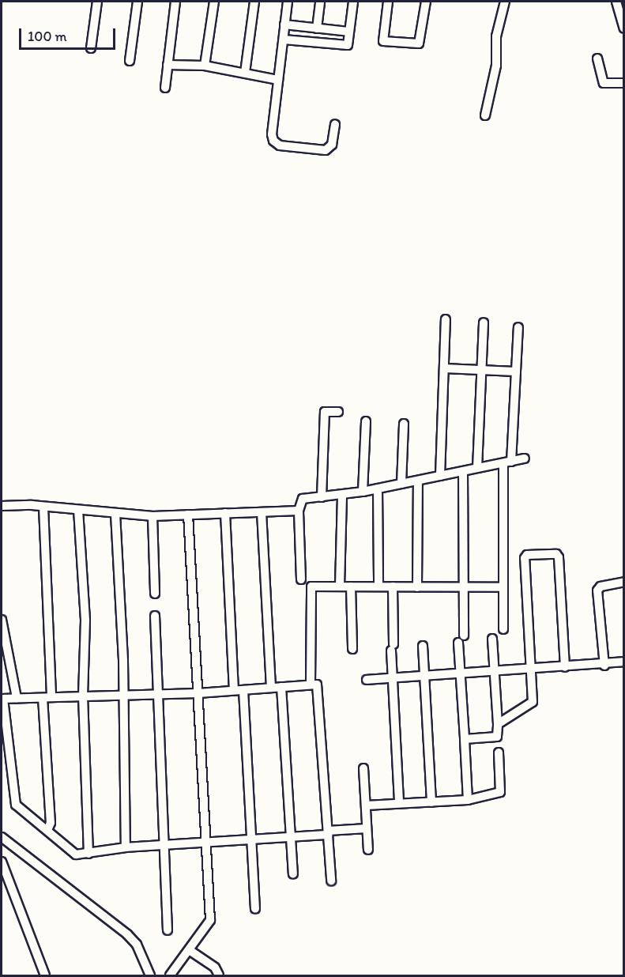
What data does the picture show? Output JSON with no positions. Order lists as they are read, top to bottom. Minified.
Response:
{"scale_bar":"100 m"}
